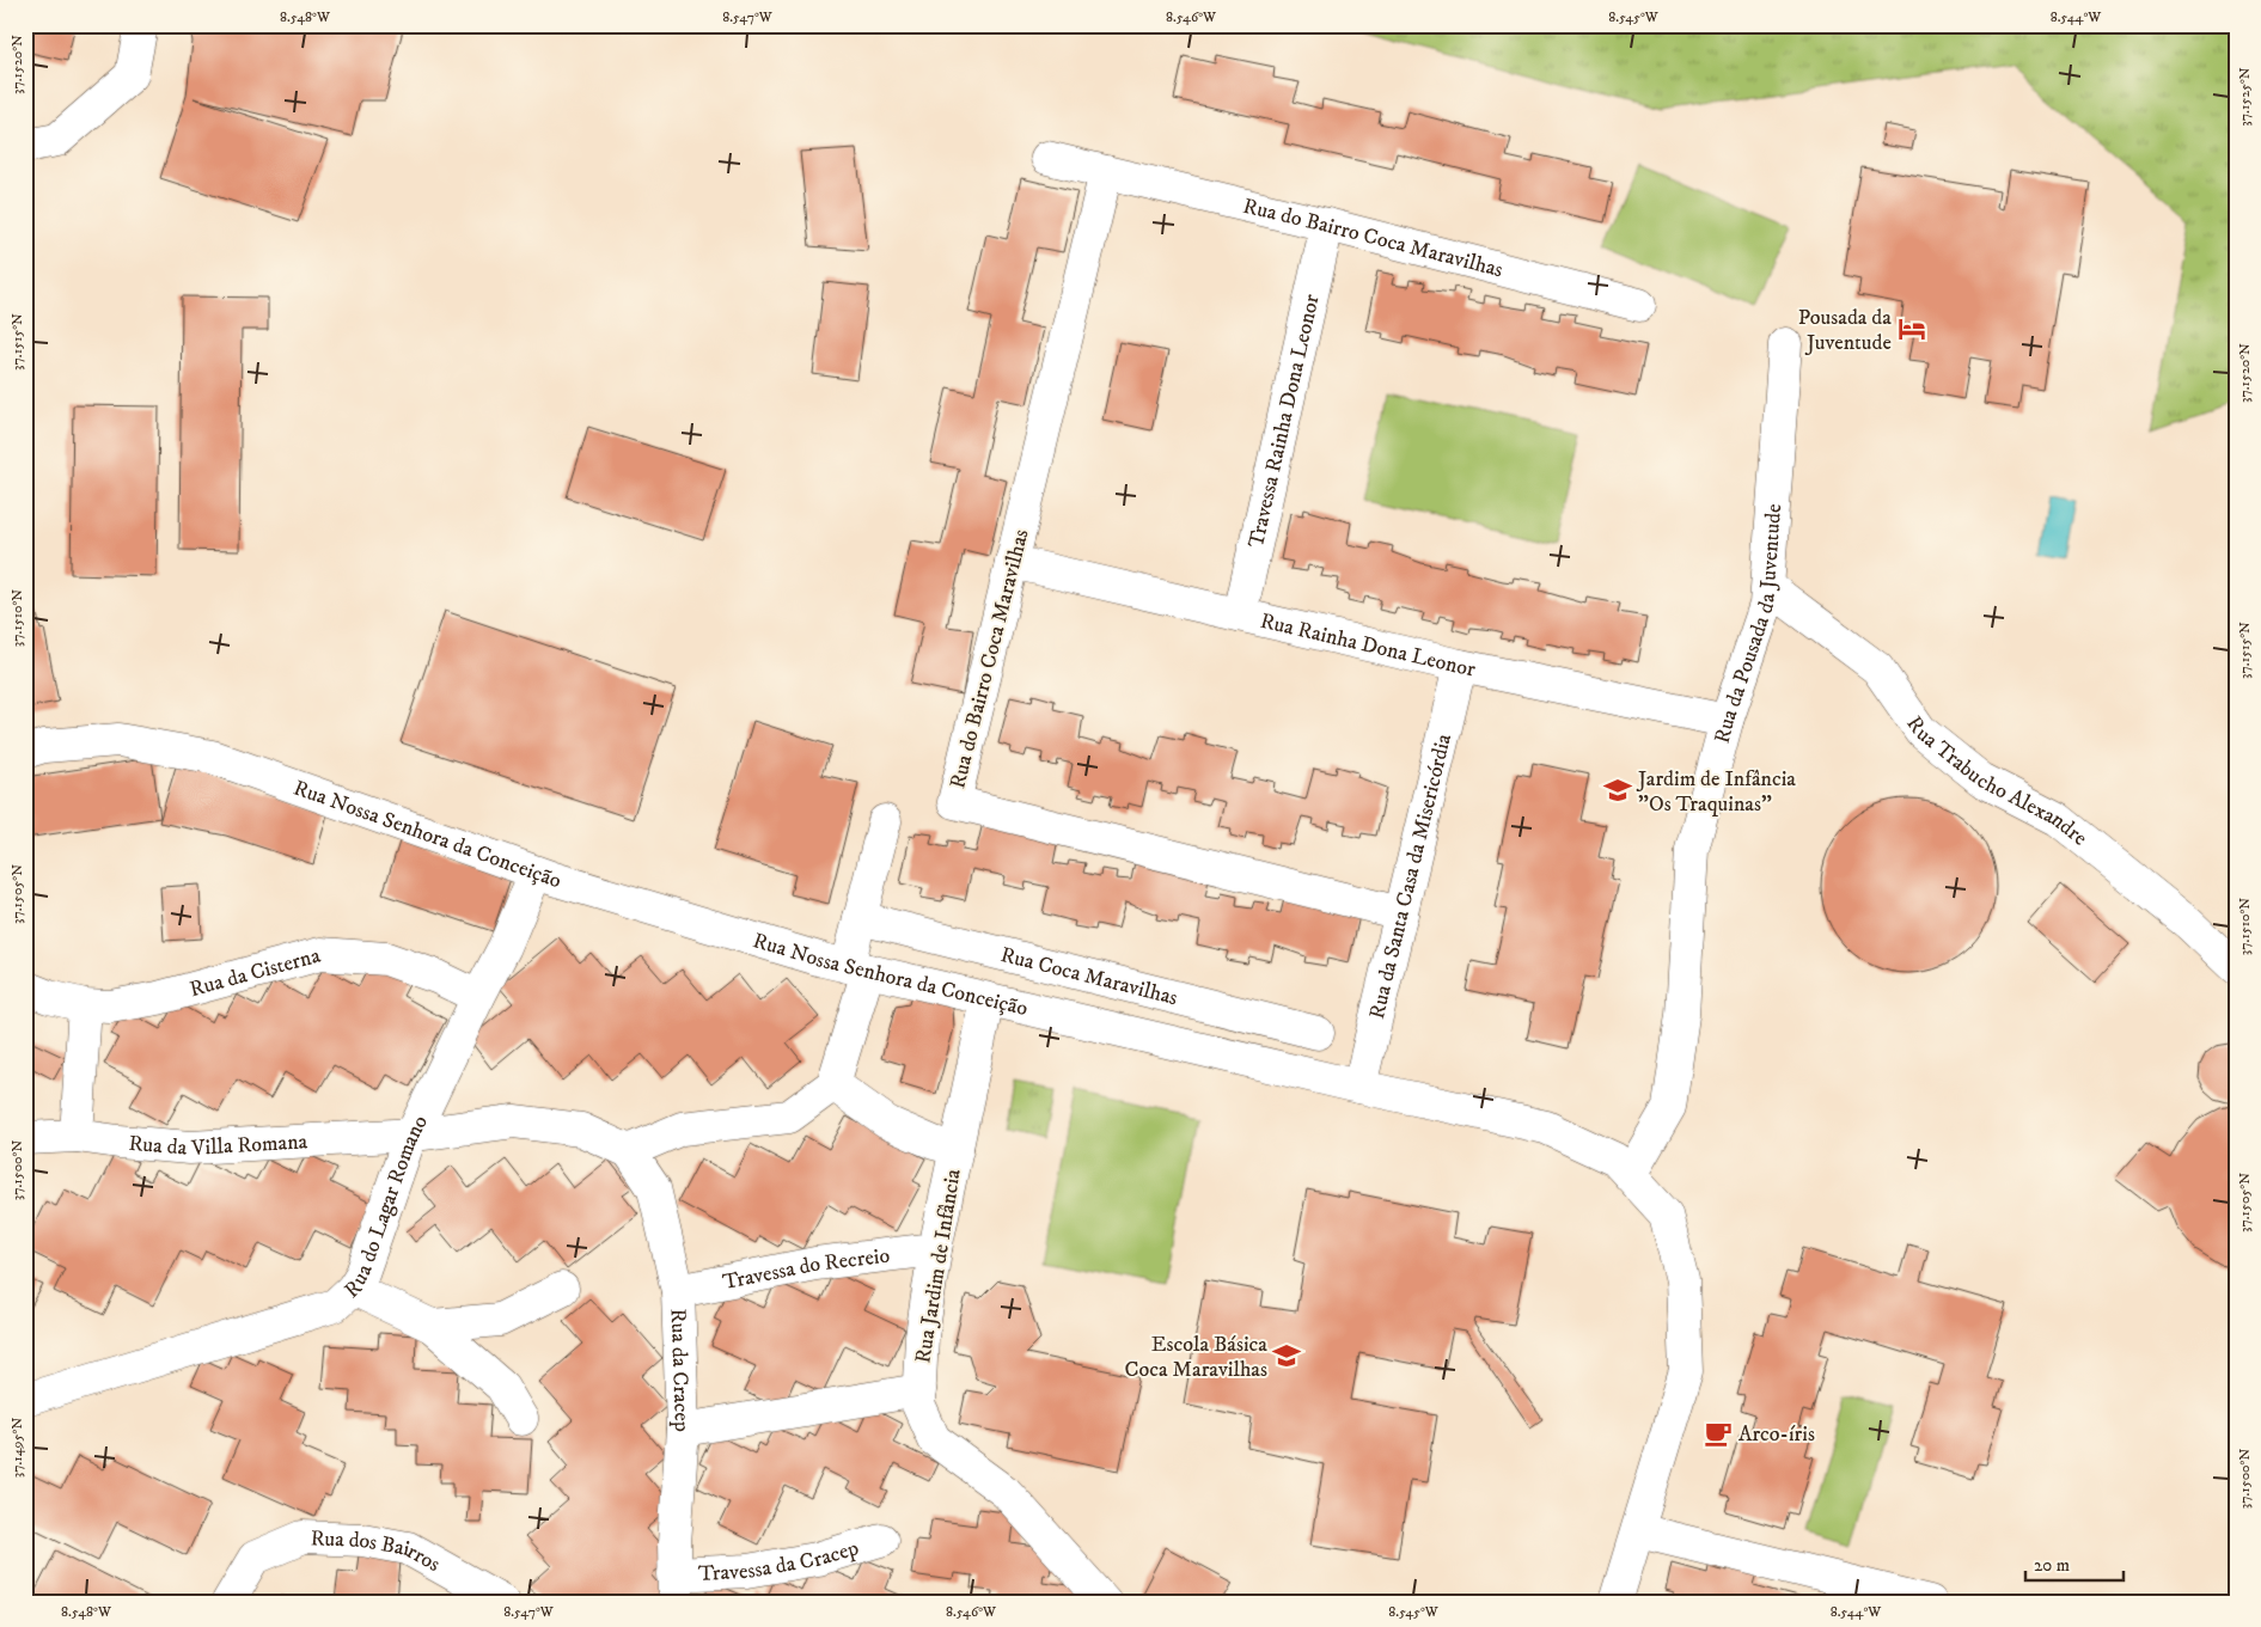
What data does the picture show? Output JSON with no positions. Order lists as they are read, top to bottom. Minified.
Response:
{"streets":{"street":["Rua do Bairro Coca Maravilhas","Travessa Rainha Dona Leonor","Rua da Pousada da Juventude","Rua Rainha Dona Leonor","Rua Trabucho Alexandre","Rua Nossa Senhora da Conceição","Rua da Santa Casa da Misericórdia","Rua da Cisterna","Rua Coca Maravilhas","Rua da Villa Romana","Rua do Lagar Romano","Rua Jardim de Infância","Travessa do Recreio","Rua da Cracep","Rua dos Bairros","Travessa da Cracep"]},"crossings":[["Rua do Bairro Coca Maravilhas","Travessa Rainha Dona Leonor"],["Rua do Bairro Coca Maravilhas","Rua Rainha Dona Leonor"],["Rua do Bairro Coca Maravilhas","Rua da Santa Casa da Misericórdia"],["Travessa Rainha Dona Leonor","Rua Rainha Dona Leonor"],["Rua da Pousada da Juventude","Rua Rainha Dona Leonor"],["Rua da Pousada da Juventude","Rua Trabucho Alexandre"],["Rua da Pousada da Juventude","Rua Nossa Senhora da Conceição"],["Rua Rainha Dona Leonor","Rua da Santa Casa da Misericórdia"],["Rua Nossa Senhora da Conceição","Rua da Santa Casa da Misericórdia"],["Rua Nossa Senhora da Conceição","Rua do Lagar Romano"],["Rua Nossa Senhora da Conceição","Rua Jardim de Infância"],["Rua da Cisterna","Rua do Lagar Romano"],["Rua da Villa Romana","Rua do Lagar Romano"],["Rua da Villa Romana","Rua da Cracep"],["Rua Jardim de Infância","Travessa do Recreio"],["Travessa do Recreio","Rua da Cracep"],["Rua da Cracep","Travessa da Cracep"]],"places":{"hotel":["Pousada da Juventude"],"school or university":["Jardim de Infância \"Os Traquinas\"","Escola Básica Coca Maravilhas"],"cafe":["Arco-íris"]},"scale_bar":"20 m","coordinates":["8.548°W","8.547°W","8.546°W","8.545°W","8.544°W","37.1520°N","37.1525°N","37.1515°N","37.1510°N","37.1505°N","37.1500°N","37.1495°N"]}
